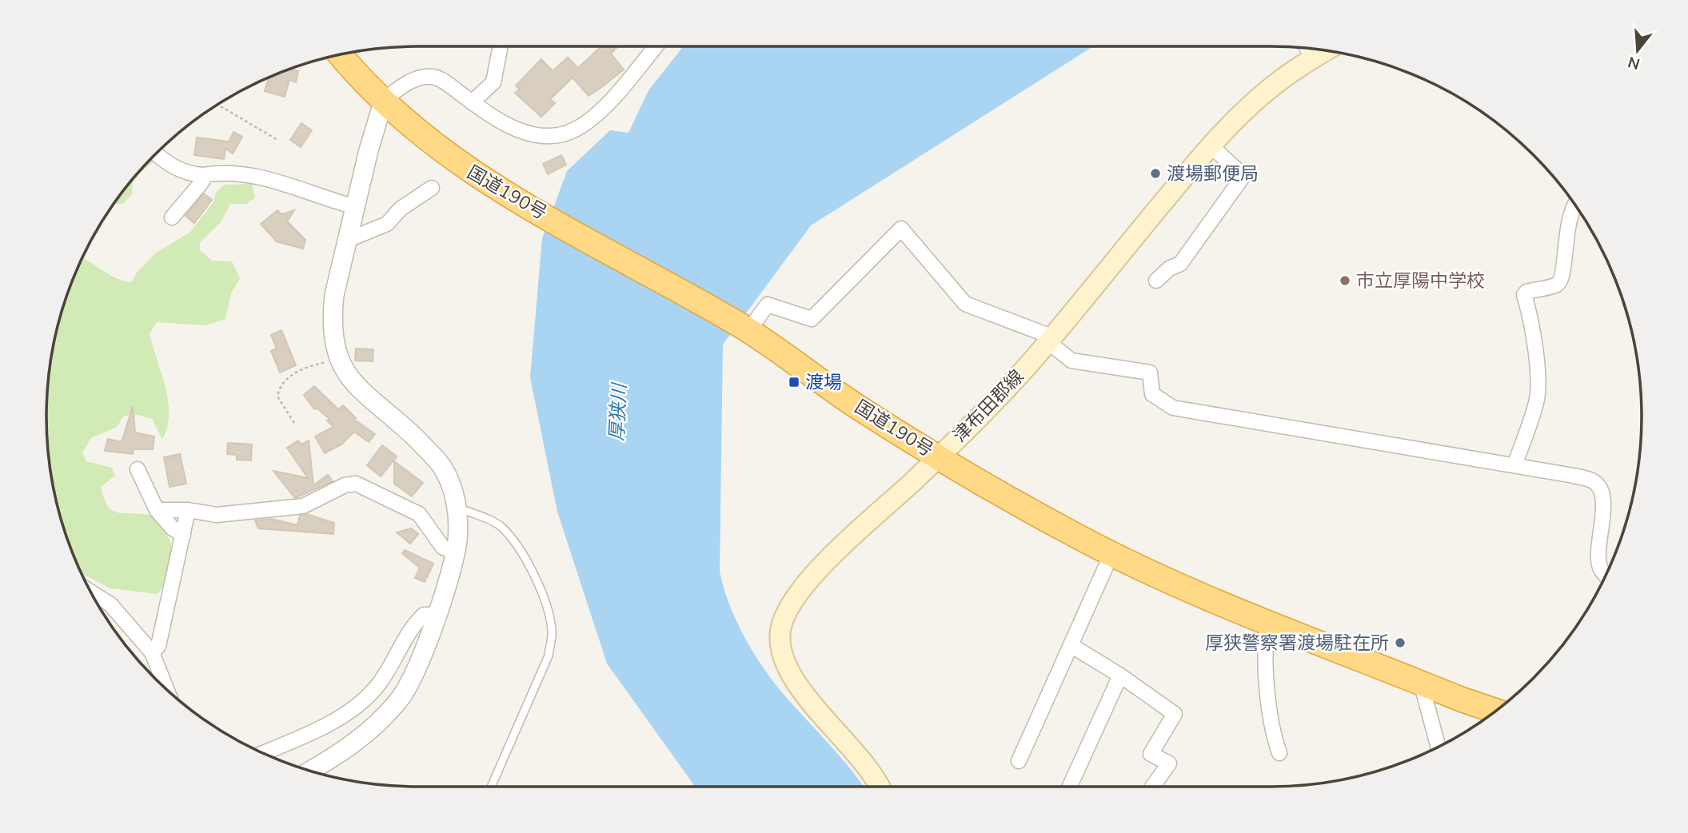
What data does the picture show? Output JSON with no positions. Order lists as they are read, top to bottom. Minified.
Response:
{"streets":{"highway":["国道190号"],"main road":["津布田郡線"]},"crossings":[["国道190号","津布田郡線"]],"water":["厚狭川"],"places":{"other":["渡場郵便局","市立厚陽中学校","厚狭警察署渡場駐在所"],"transit":["渡場"]},"north":"bottom"}
